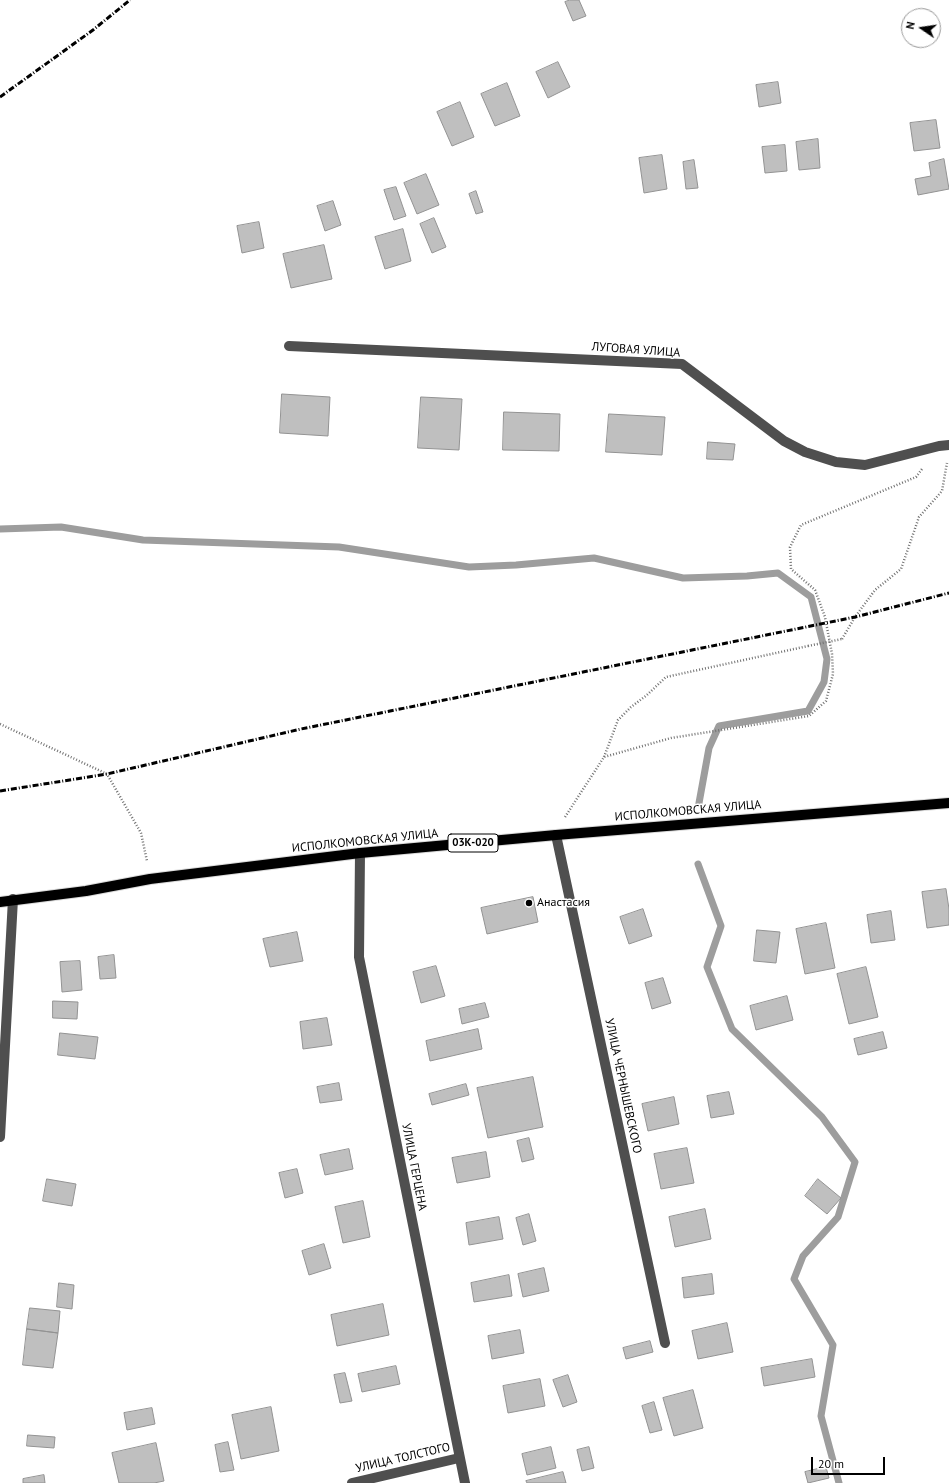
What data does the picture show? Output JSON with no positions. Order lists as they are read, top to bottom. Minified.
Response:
{"streets":{"main road":["ИСПОЛКОМОВСКАЯ УЛИЦА","03К-020"],"street":["ЛУГОВАЯ УЛИЦА","УЛИЦА ЧЕРНЫШЕВСКОГО","УЛИЦА ГЕРЦЕНА","УЛИЦА ТОЛСТОГО"]},"crossings":[["ИСПОЛКОМОВСКАЯ УЛИЦА","УЛИЦА ЧЕРНЫШЕВСКОГО"],["ИСПОЛКОМОВСКАЯ УЛИЦА","УЛИЦА ГЕРЦЕНА"],["УЛИЦА ГЕРЦЕНА","УЛИЦА ТОЛСТОГО"]],"places":["Анастасия"],"scale_bar":"20 m","north":"left"}
